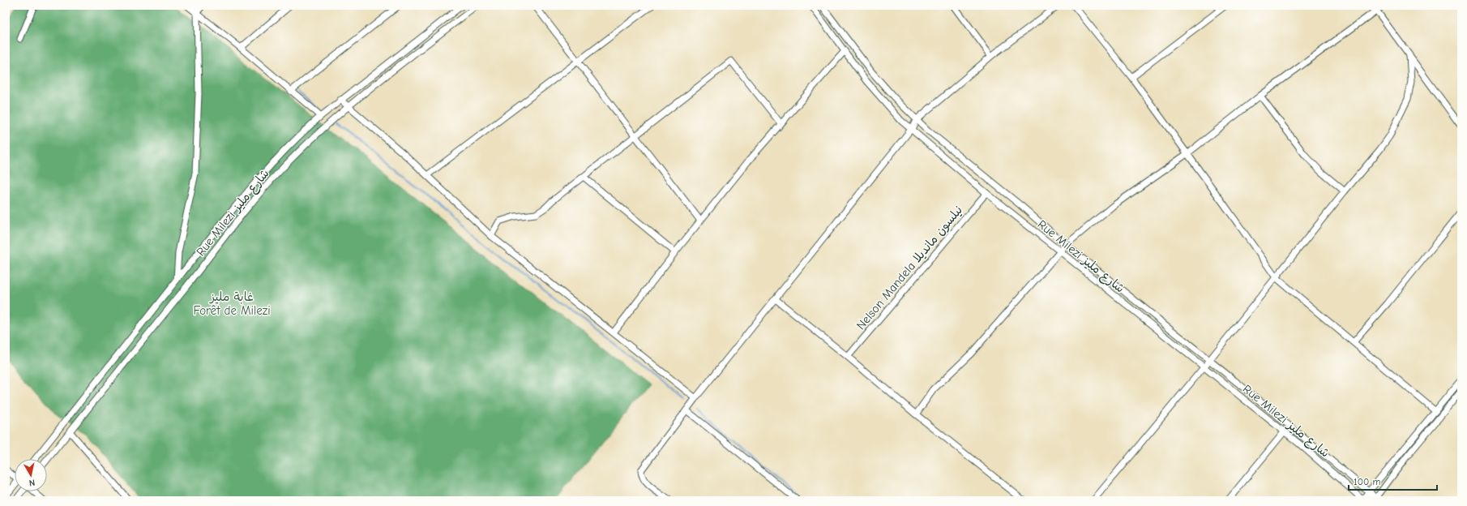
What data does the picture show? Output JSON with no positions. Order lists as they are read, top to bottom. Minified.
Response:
{"streets":{"street":["Rue Milezi شارع مليز","Nelson Mandela نيلسون مانديلا"]},"crossings":[["Rue Milezi شارع مليز","Nelson Mandela نيلسون مانديلا"]],"parks":["غابة مليز Forêt de Milezi"],"scale_bar":"100 m","north":"bottom"}
